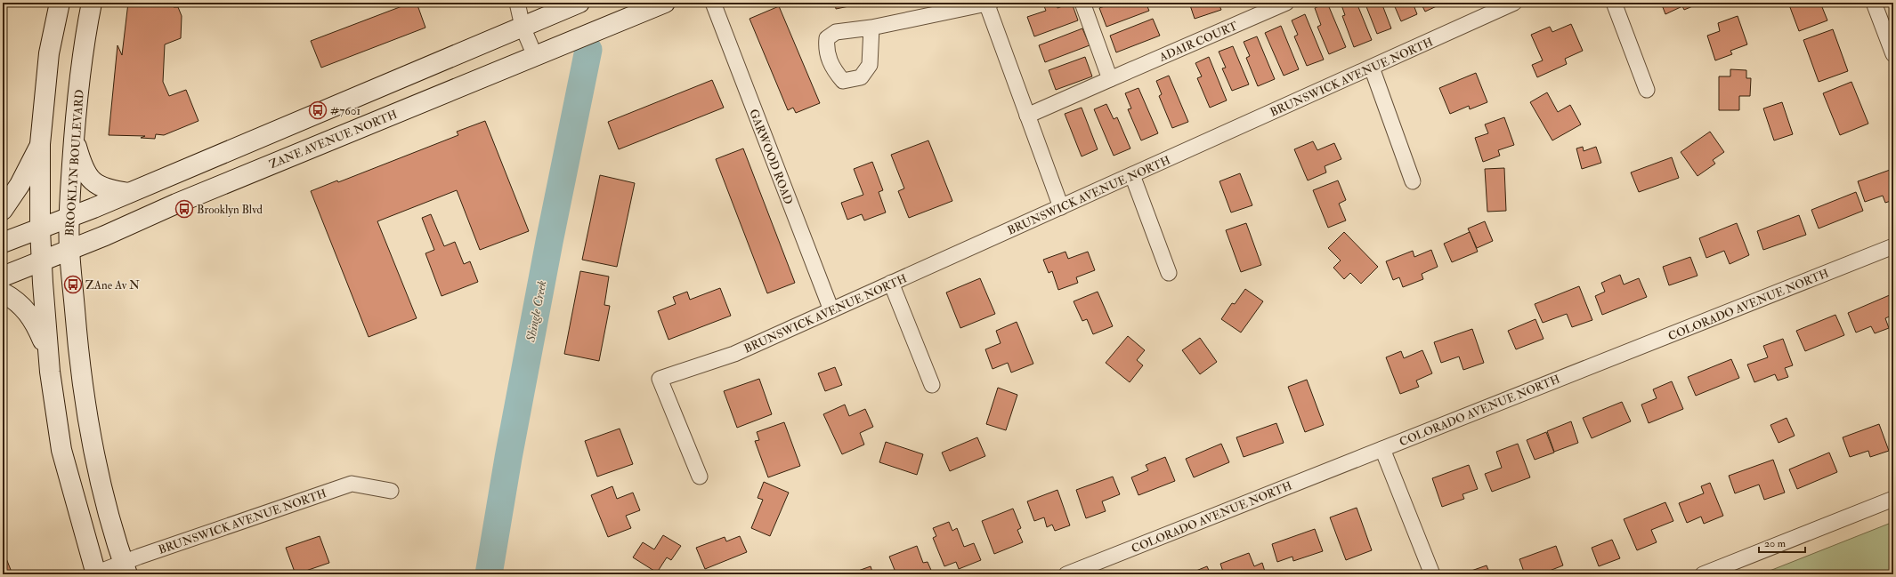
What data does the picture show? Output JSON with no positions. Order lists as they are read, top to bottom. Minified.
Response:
{"streets":{"main road":["ZANE AVENUE NORTH","BROOKLYN BOULEVARD"],"street":["ADAIR COURT","BRUNSWICK AVENUE NORTH","GARWOOD ROAD","COLORADO AVENUE NORTH"]},"crossings":[["BRUNSWICK AVENUE NORTH","GARWOOD ROAD"],["BRUNSWICK AVENUE NORTH","BROOKLYN BOULEVARD"],["ZANE AVENUE NORTH","BROOKLYN BOULEVARD"]],"water":["Shingle Creek"],"places":{"bus stop":["#7601","Brooklyn Blvd","ZAne Av N"]},"scale_bar":"20 m"}
